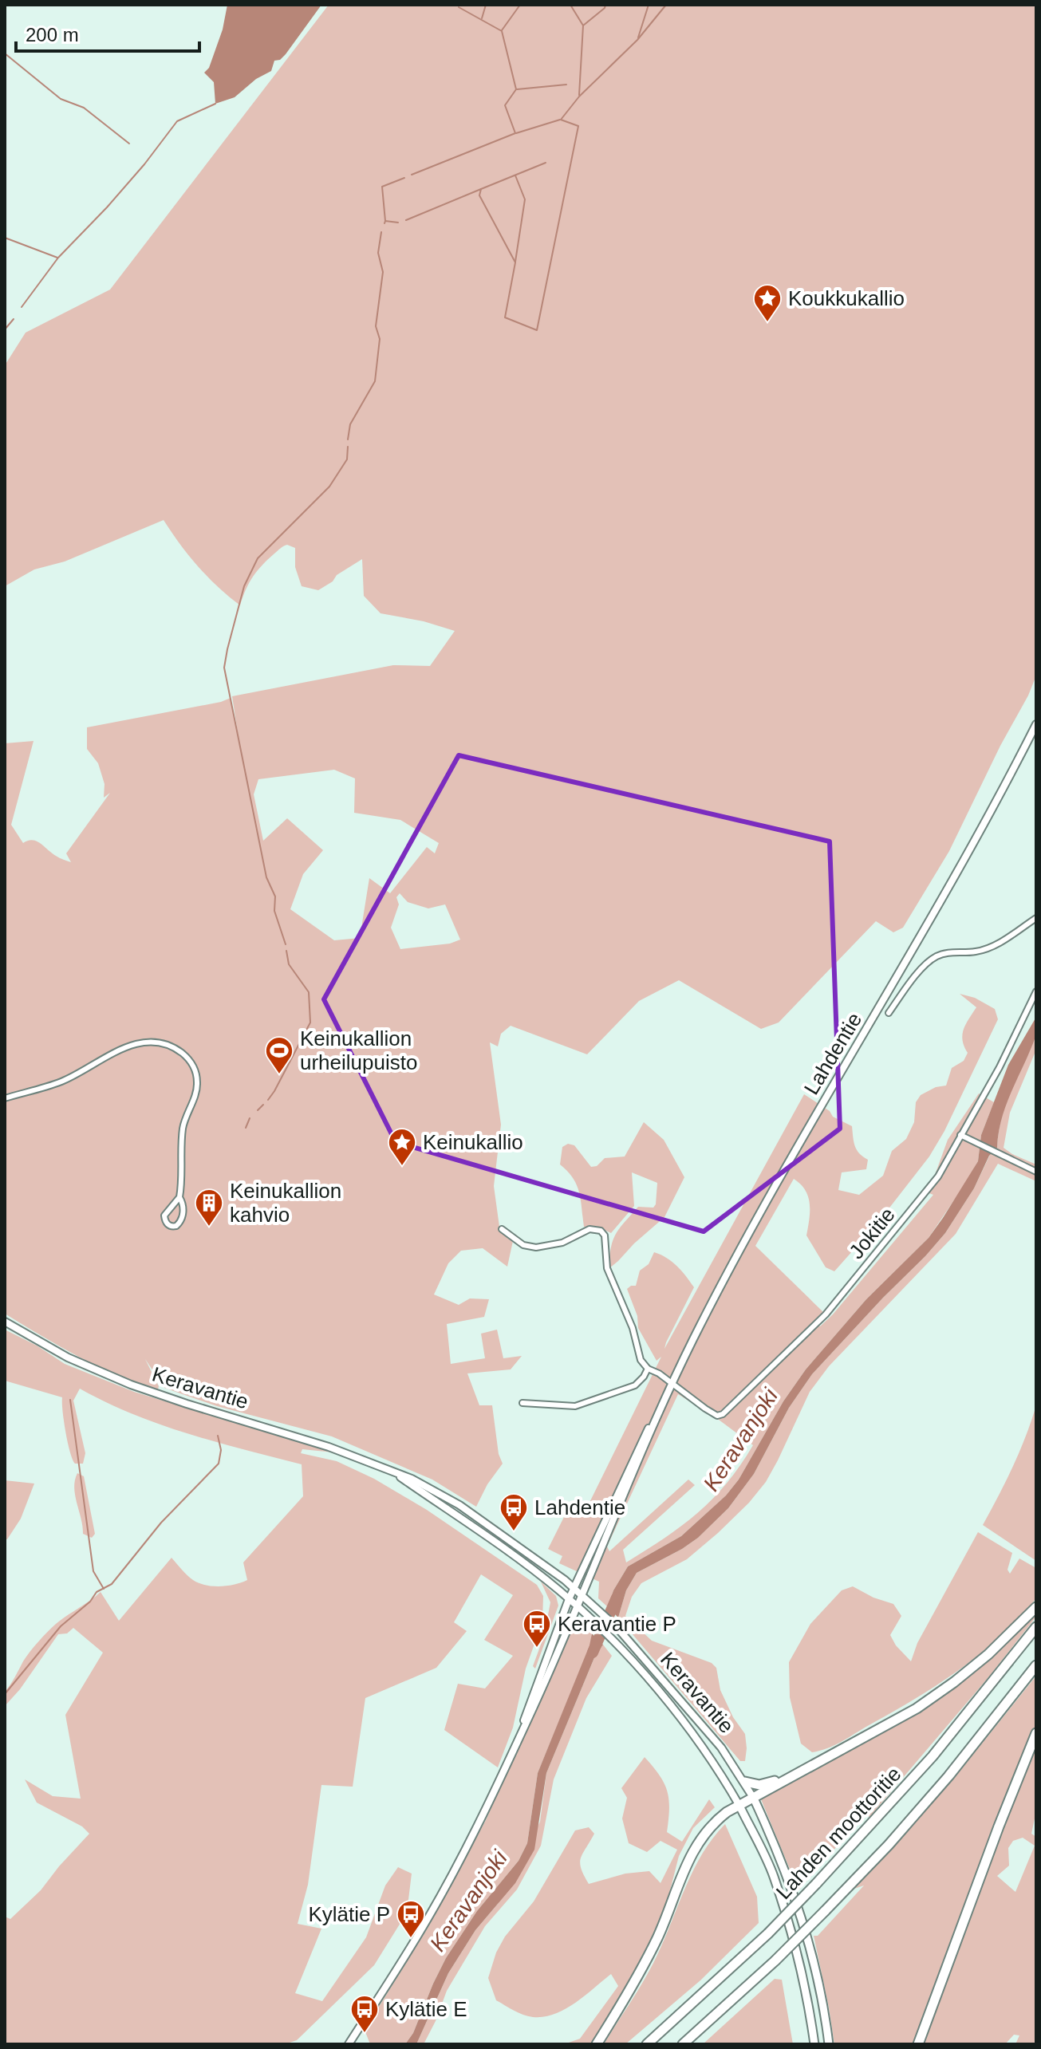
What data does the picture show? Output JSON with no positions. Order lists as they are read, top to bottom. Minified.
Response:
{"streets":{"highway":["Lahden moottoritie"],"main road":["Lahdentie","Keravantie"],"street":["Jokitie"]},"crossings":[["Lahdentie","Jokitie"],["Lahdentie","Keravantie"]],"water":["Keravanjoki"],"places":{"place":["Koukkukallio","Keinukallio"],"sports":["Keinukallion urheilupuisto"],"building":["Keinukallion kahvio"],"bus stop":["Lahdentie","Keravantie P","Kylätie P","Kylätie E"]},"scale_bar":"200 m"}
